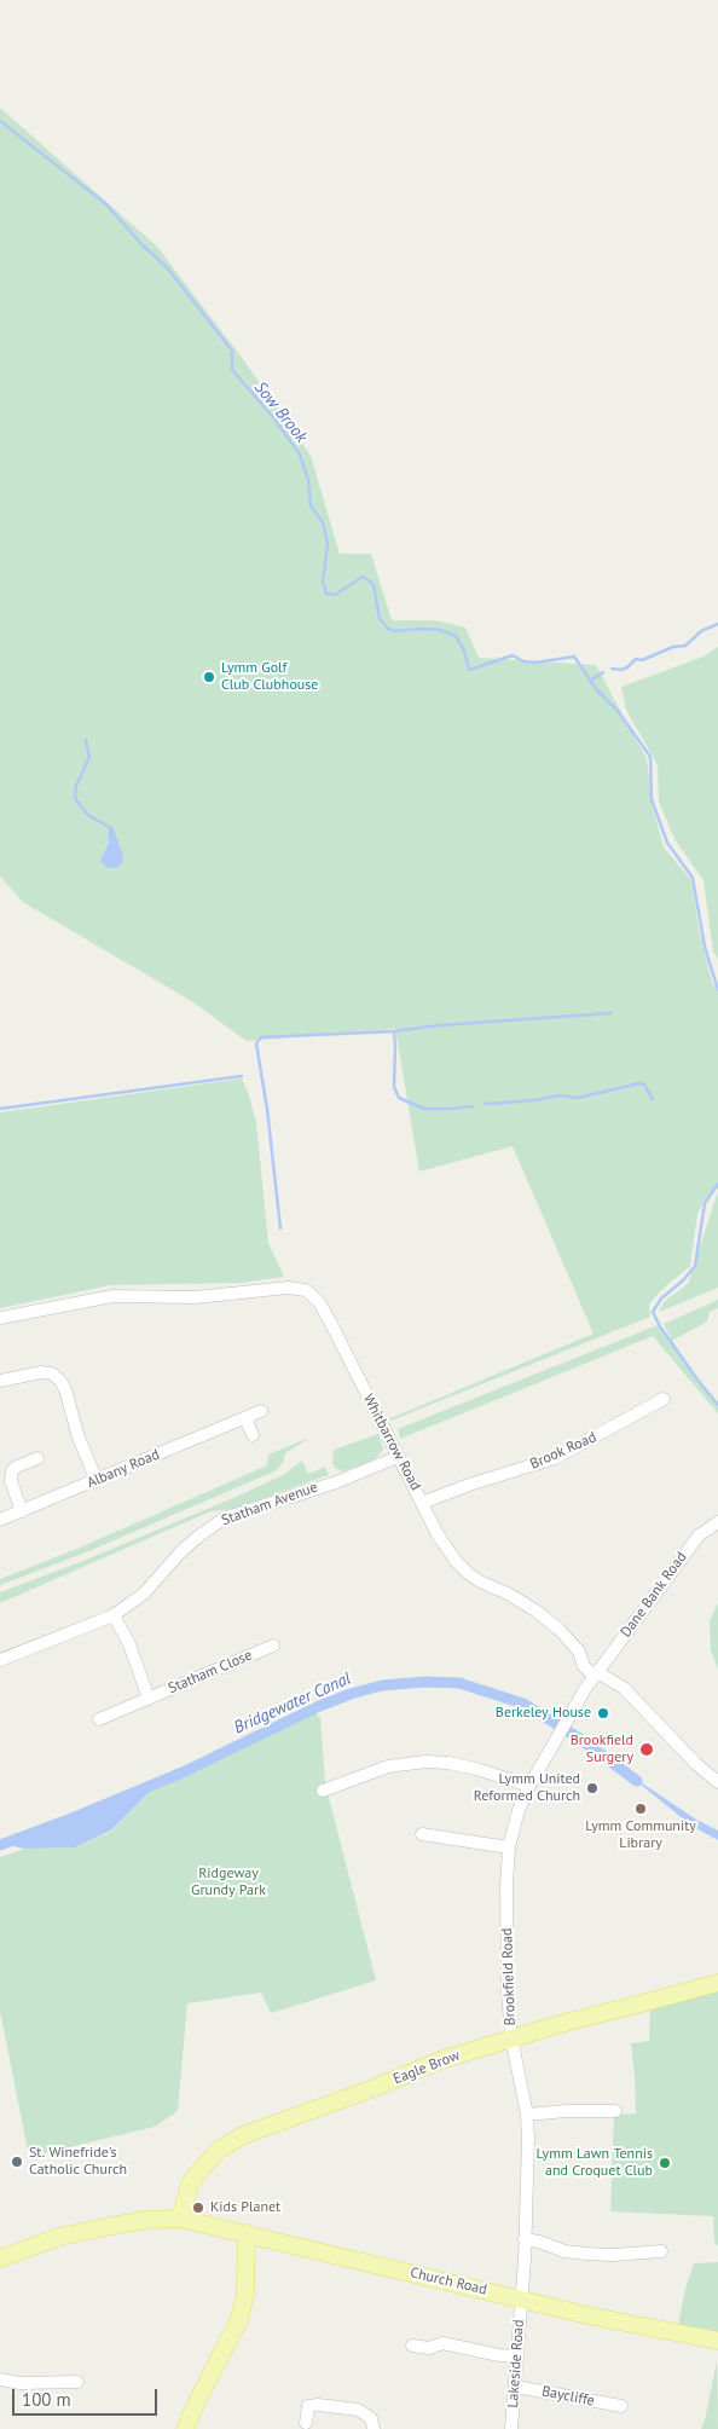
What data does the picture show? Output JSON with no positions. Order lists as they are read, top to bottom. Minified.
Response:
{"streets":{"main road":["Eagle Brow","Church Road"],"street":["Whitbarrow Road","Brook Road","Albany Road","Statham Avenue","Dane Bank Road","Statham Close","Brookfield Road","Lakeside Road","Baycliffe"]},"crossings":[["Whitbarrow Road","Brook Road"],["Whitbarrow Road","Statham Avenue"],["Whitbarrow Road","Dane Bank Road"],["Whitbarrow Road","Brookfield Road"],["Statham Avenue","Statham Close"],["Dane Bank Road","Brookfield Road"],["Brookfield Road","Eagle Brow"],["Brookfield Road","Church Road"],["Brookfield Road","Lakeside Road"],["Eagle Brow","Church Road"],["Church Road","Lakeside Road"],["Lakeside Road","Baycliffe"]],"water":["Sow Brook","Bridgewater Canal"],"parks":["Ridgeway Grundy Park"],"places":["Lymm Golf Club Clubhouse","Berkeley House","Brookfield Surgery","Lymm United Reformed Church","Lymm Community Library","St. Winefride's Catholic Church","Lymm Lawn Tennis and Croquet Club","Kids Planet"],"scale_bar":"100 m"}
